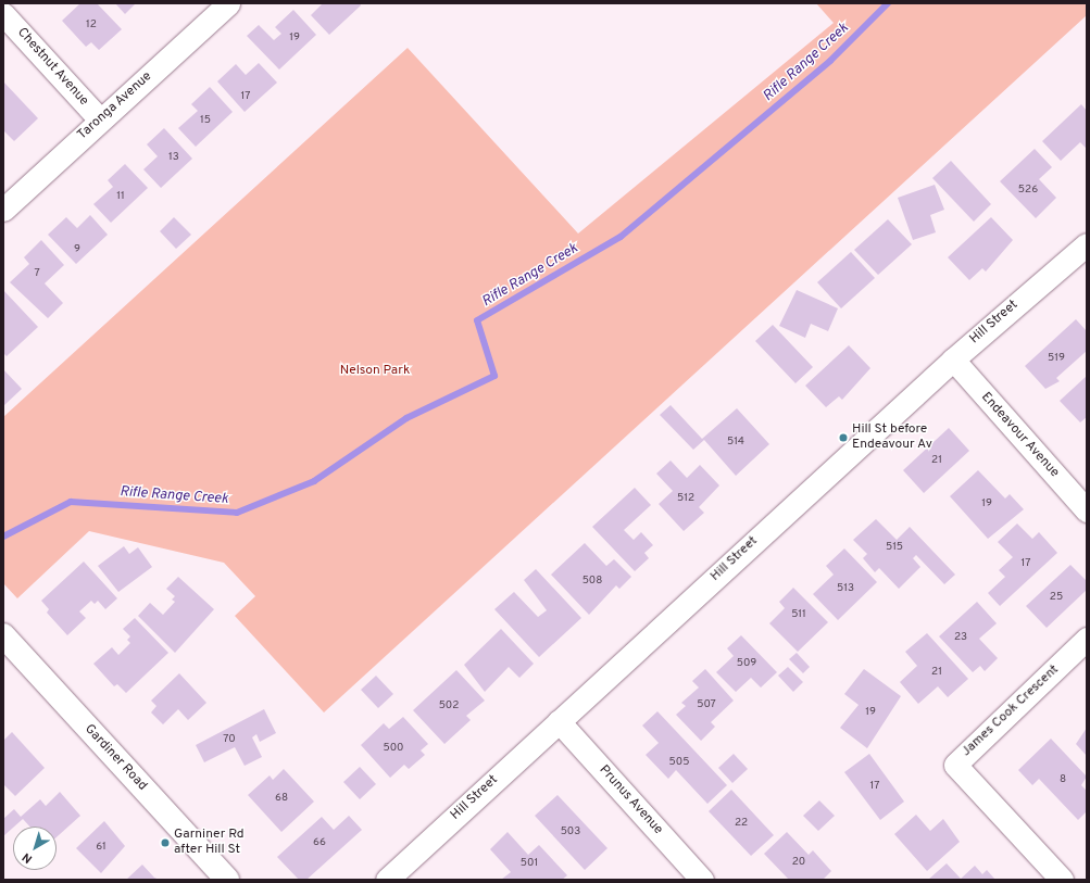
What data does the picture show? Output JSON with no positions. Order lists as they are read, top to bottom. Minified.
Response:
{"streets":{"street":["Chestnut Avenue","Taronga Avenue","Hill Street","Endeavour Avenue","James Cook Crescent","Gardiner Road","Prunus Avenue"]},"crossings":[["Chestnut Avenue","Taronga Avenue"],["Hill Street","Endeavour Avenue"],["Hill Street","Prunus Avenue"]],"water":["Rifle Range Creek"],"parks":["Nelson Park"],"places":["Hill St before Endeavour Av","Garniner Rd after Hill St"],"house_numbers":["12","19","17","15","13","526","11","9","7","519","514","21","512","19","515","17","508","513","25","511","23","509","21","507","502","19","70","500","505","8","17","68","22","503","66","61","20","501"],"north":"bottom left"}
